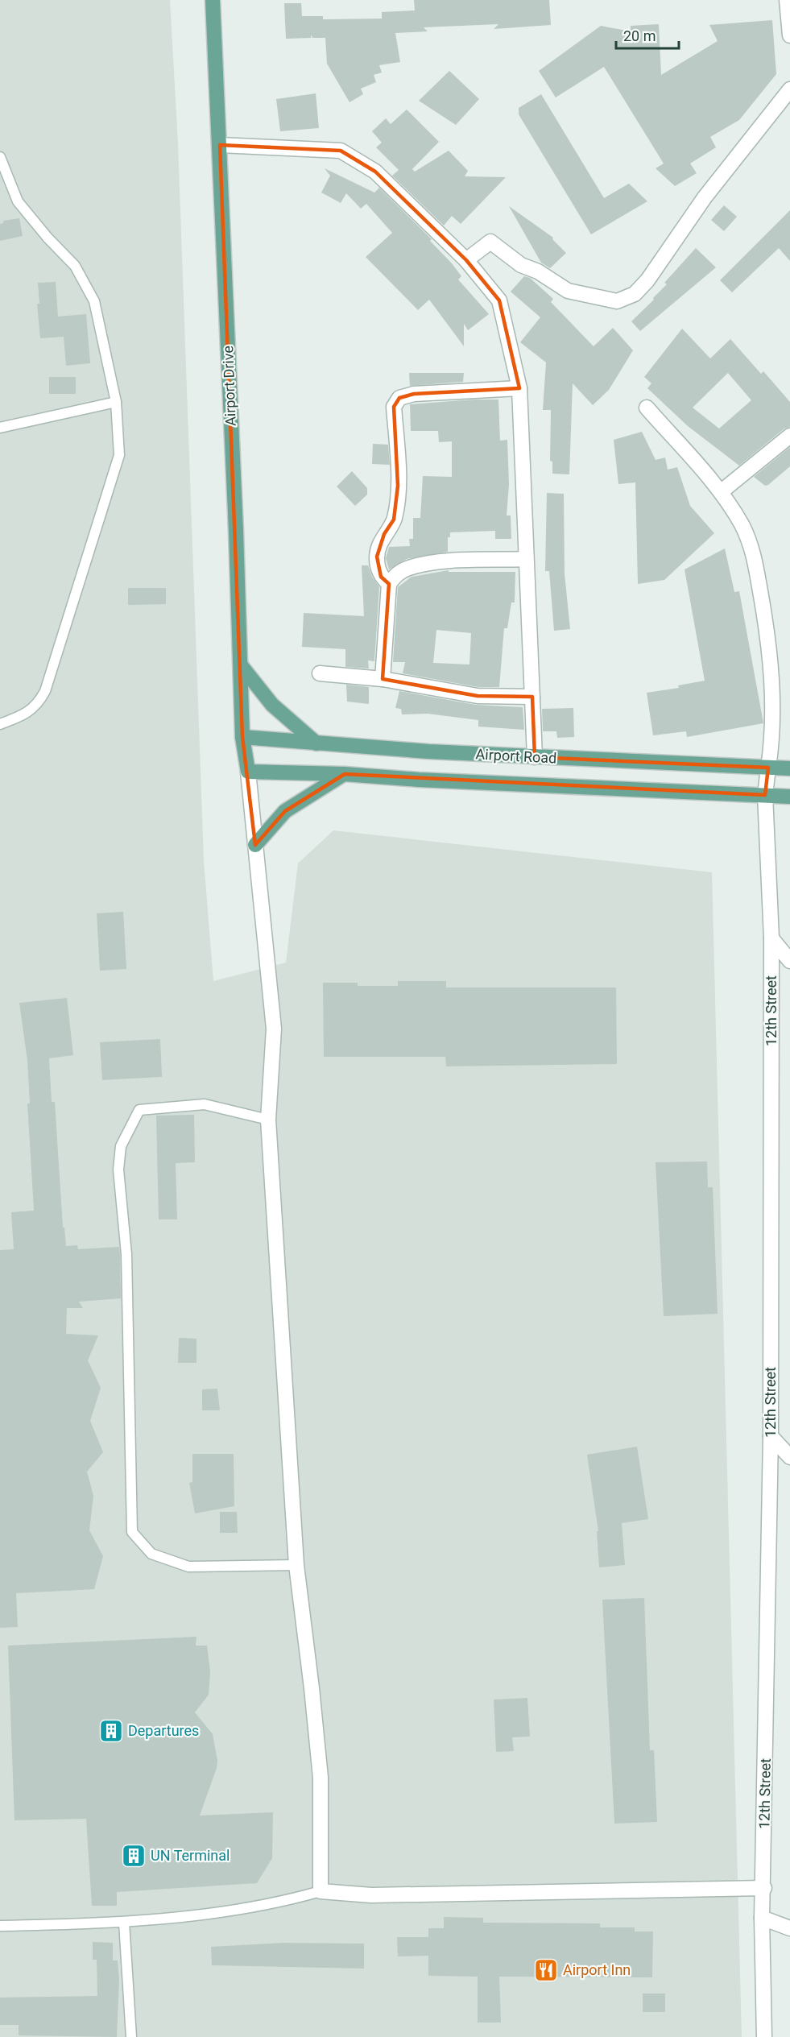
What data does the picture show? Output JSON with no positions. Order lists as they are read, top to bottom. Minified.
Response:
{"streets":{"main road":["Airport Drive","Airport Road"],"street":["12th Street"]},"crossings":[["Airport Drive","Airport Road"],["Airport Road","12th Street"]],"places":{"building":["Departures","UN Terminal"],"restaurant":["Airport Inn"]},"scale_bar":"20 m"}
